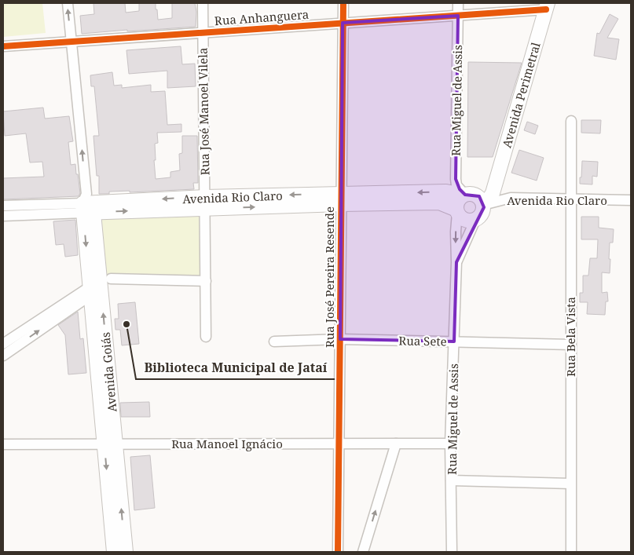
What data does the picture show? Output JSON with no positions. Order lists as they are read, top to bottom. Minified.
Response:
{"streets":{"main road":["Avenida Perimetral","Avenida Rio Claro","Avenida Goiás"],"street":["Rua Anhanguera","Rua Miguel de Assis","Rua José Manoel Vilela","Rua José Pereira Resende","Rua Bela Vista","Rua Sete","Rua Manoel Ignácio"]},"crossings":[["Rua Anhanguera","Avenida Perimetral"],["Rua Anhanguera","Rua Miguel de Assis"],["Rua Anhanguera","Rua José Manoel Vilela"],["Rua Anhanguera","Rua José Pereira Resende"],["Rua Anhanguera","Avenida Goiás"],["Avenida Perimetral","Rua Miguel de Assis"],["Avenida Perimetral","Avenida Rio Claro"],["Rua Miguel de Assis","Avenida Rio Claro"],["Rua Miguel de Assis","Rua Sete"],["Rua Miguel de Assis","Rua Manoel Ignácio"],["Rua José Manoel Vilela","Avenida Rio Claro"],["Avenida Rio Claro","Rua José Pereira Resende"],["Avenida Rio Claro","Rua Bela Vista"],["Avenida Rio Claro","Avenida Goiás"],["Rua José Pereira Resende","Rua Sete"],["Rua José Pereira Resende","Rua Manoel Ignácio"],["Rua Bela Vista","Rua Sete"],["Avenida Goiás","Rua Manoel Ignácio"]],"places":["Biblioteca Municipal de Jataí"]}
